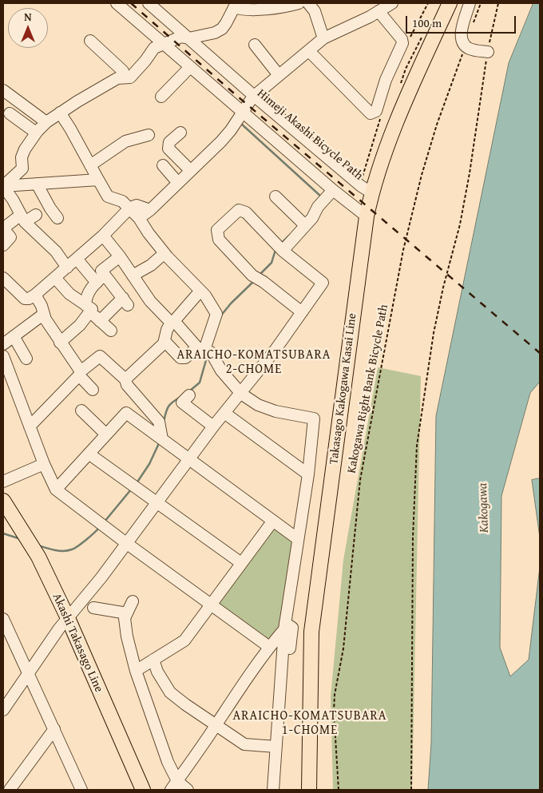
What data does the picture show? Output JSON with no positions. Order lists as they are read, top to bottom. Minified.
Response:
{"streets":{"main road":["Takasago Kakogawa Kasai Line","Akashi Takasago Line"],"path":["Kakogawa Right Bank Bicycle Path"]},"districts":["ARAICHO-KOMATSUBARA 2-CHOME","ARAICHO-KOMATSUBARA 1-CHOME"],"water":["Kakogawa"],"scale_bar":"100 m","north":"top"}
